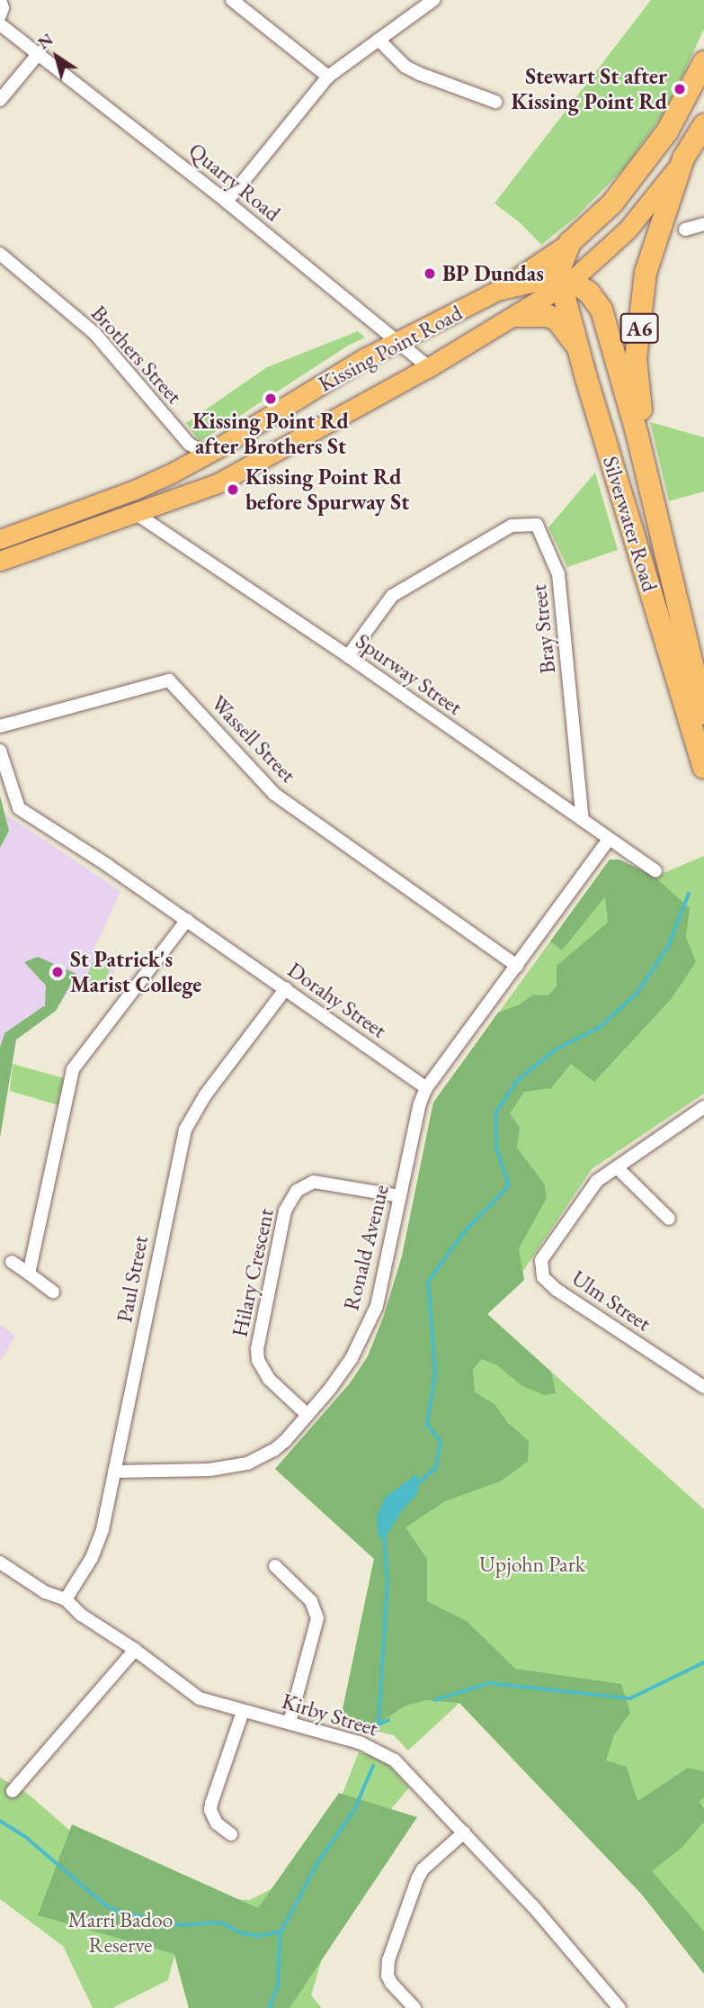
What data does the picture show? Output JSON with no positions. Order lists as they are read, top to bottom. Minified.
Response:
{"streets":{"highway":["A6","Kissing Point Road","Silverwater Road"],"street":["Quarry Road","Brothers Street","Bray Street","Spurway Street","Wassell Street","Dorahy Street","Ronald Avenue","Hilary Crescent","Paul Street","Ulm Street","Kirby Street"]},"crossings":[["Quarry Road","Kissing Point Road"],["Kissing Point Road","Brothers Street"],["Kissing Point Road","Silverwater Road"],["Kissing Point Road","Spurway Street"],["Bray Street","Spurway Street"],["Dorahy Street","Ronald Avenue"],["Dorahy Street","Paul Street"],["Ronald Avenue","Hilary Crescent"],["Ronald Avenue","Paul Street"],["Paul Street","Kirby Street"]],"parks":["Upjohn Park","Marri Badoo Reserve"],"places":["Stewart St after Kissing Point Rd","BP Dundas","Kissing Point Rd after Brothers St","Kissing Point Rd before Spurway St","St Patrick's Marist College"],"north":"top left"}
